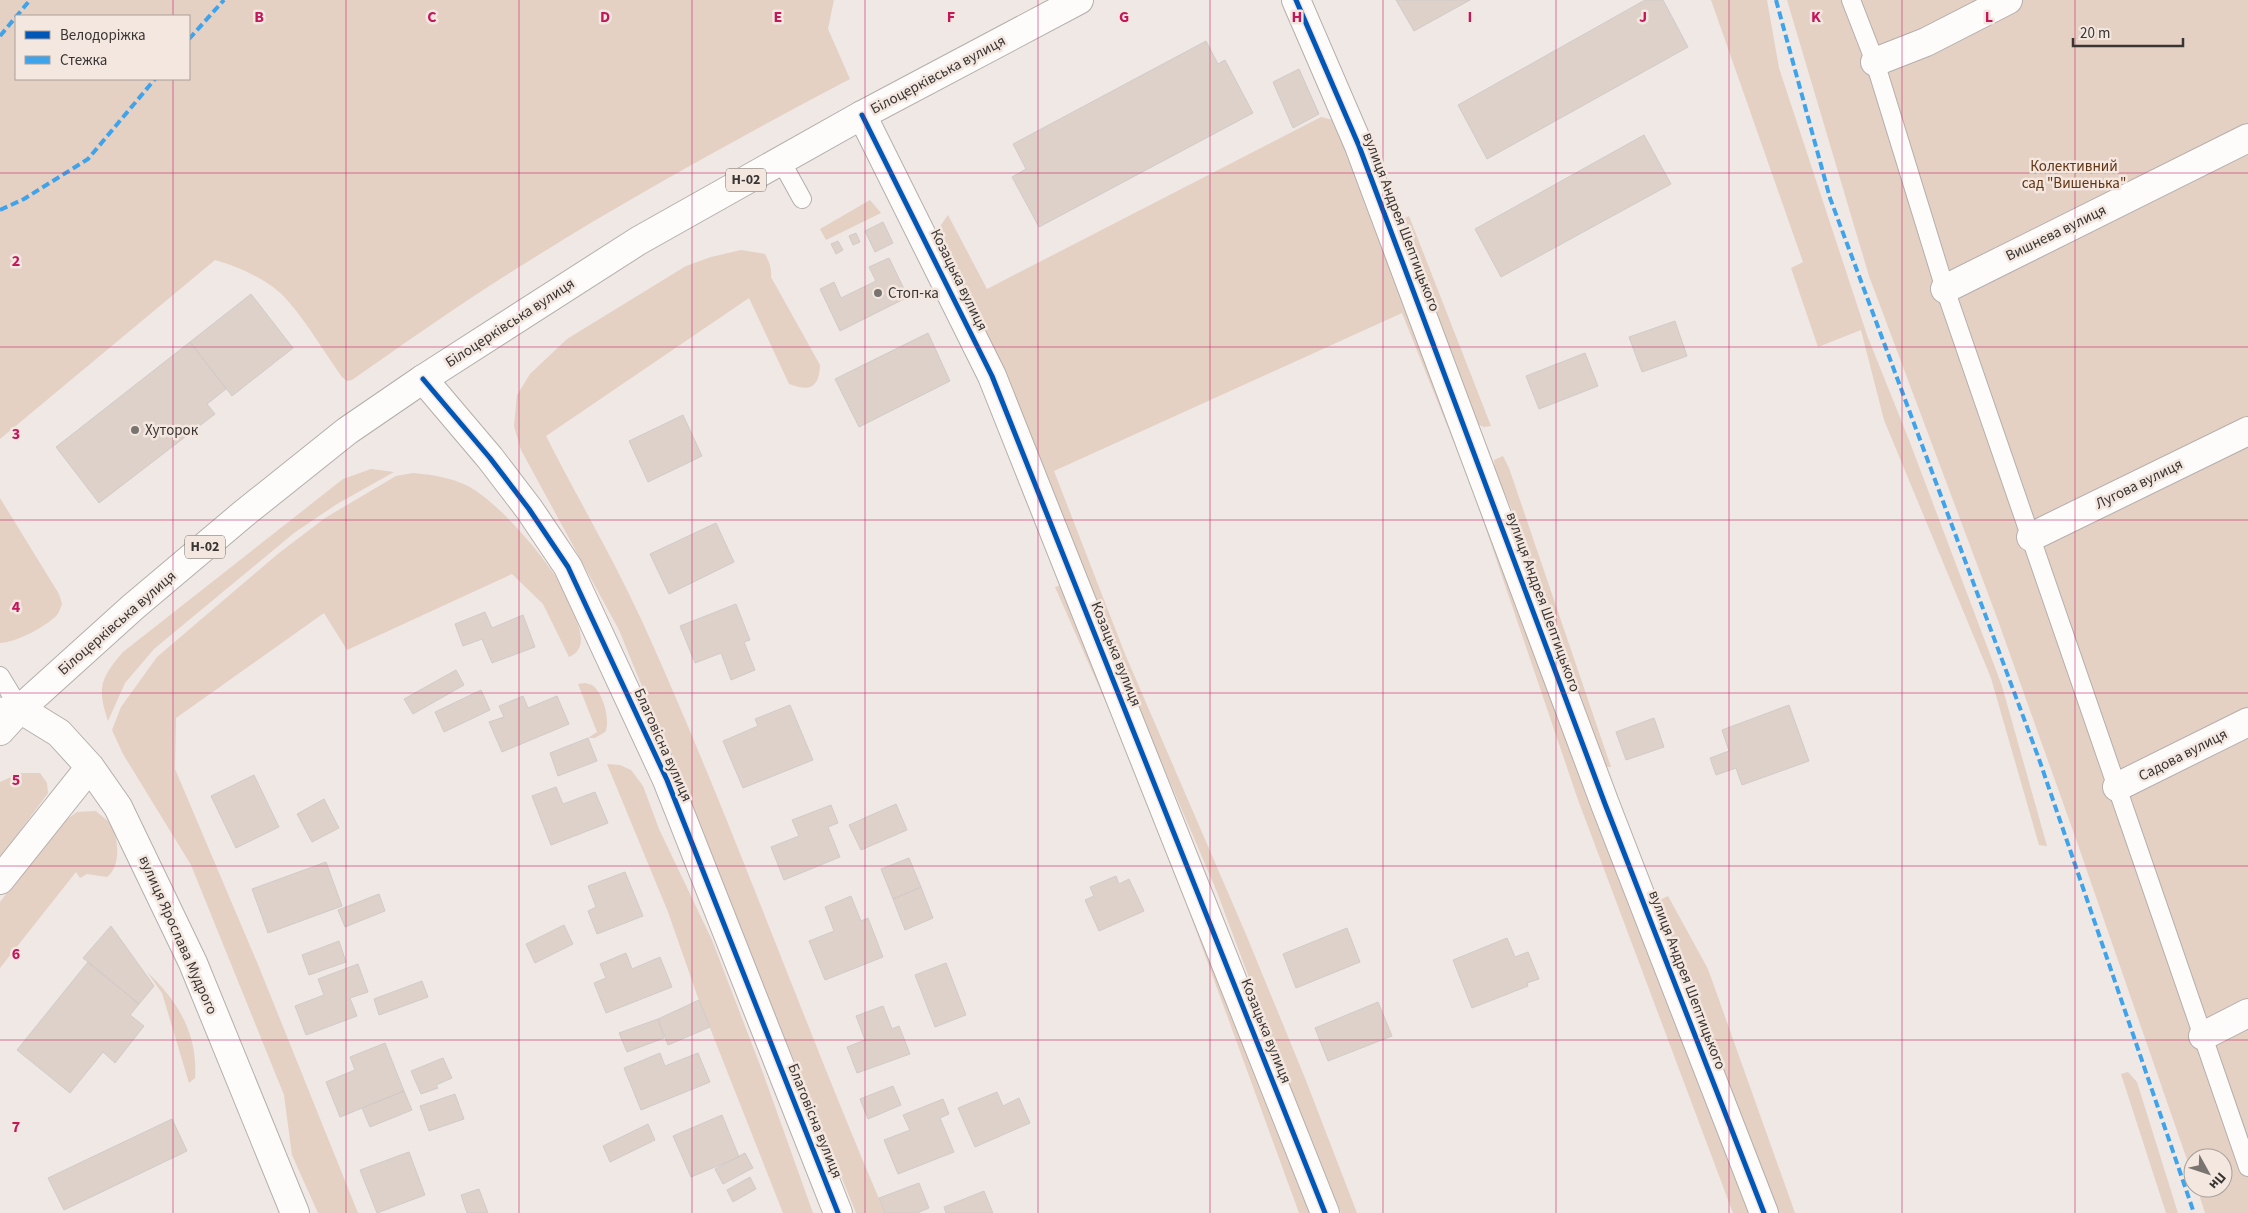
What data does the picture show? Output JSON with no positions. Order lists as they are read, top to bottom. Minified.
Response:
{"streets":{"street":["Білоцерківська вулиця","Н-02","вулиця Андрея Шептицького","Вишнева вулиця","Козацька вулиця","Лугова вулиця","Благовісна вулиця","Садова вулиця","вулиця Ярослава Мудрого"]},"crossings":[["Білоцерківська вулиця","Козацька вулиця"],["Білоцерківська вулиця","Благовісна вулиця"],["Білоцерківська вулиця","вулиця Ярослава Мудрого"]],"parks":["Колективний сад \"Вишенька\""],"places":["Стоп-ка","Хуторок"],"legend":["Велодоріжка","Стежка"],"scale_bar":"20 m","north":"bottom right","grid":{"columns":["B","C","D","E","F","G","H","I","J","K","L"],"rows":["2","3","4","5","6","7"]}}
